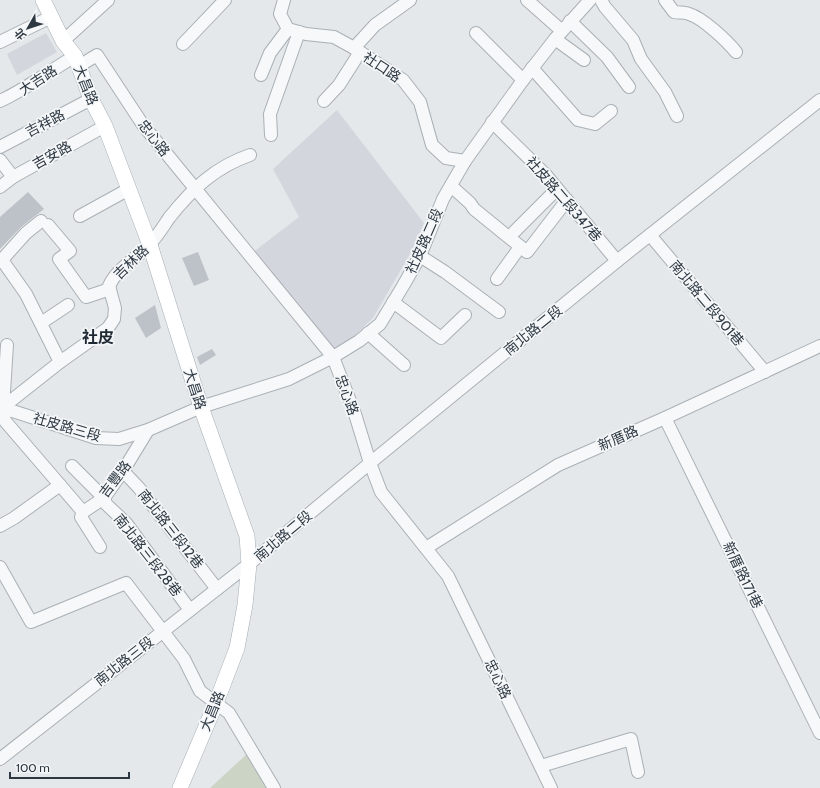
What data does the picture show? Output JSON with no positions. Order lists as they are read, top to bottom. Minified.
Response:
{"streets":{"main road":["大昌路"],"street":["社口路","大吉路","吉祥路","忠心路","吉安路","社皮路二段347巷","社皮路二段","吉林路","南北路二段901巷","南北路二段","社皮路三段","新厝路","吉豐路","南北路三段12巷","南北路三段28巷","新厝路171巷","南北路三段"]},"crossings":[["社口路","社皮路二段"],["大吉路","大昌路"],["大吉路","忠心路"],["大昌路","吉祥路"],["大昌路","忠心路"],["大昌路","吉安路"],["大昌路","社皮路二段"],["大昌路","吉林路"],["大昌路","南北路二段"],["大昌路","社皮路三段"],["大昌路","南北路三段"],["忠心路","社皮路二段"],["忠心路","吉林路"],["忠心路","南北路二段"],["忠心路","新厝路"],["社皮路二段347巷","社皮路二段"],["社皮路二段347巷","南北路二段"],["社皮路二段","社皮路三段"],["吉林路","社皮路三段"],["南北路二段901巷","南北路二段"],["南北路二段901巷","新厝路"],["南北路二段","南北路三段"],["社皮路三段","吉豐路"],["新厝路","新厝路171巷"],["吉豐路","南北路三段12巷"],["吉豐路","南北路三段28巷"],["南北路三段12巷","南北路三段"],["南北路三段28巷","南北路三段"]],"districts":["社皮"],"scale_bar":"100 m","north":"bottom left"}
